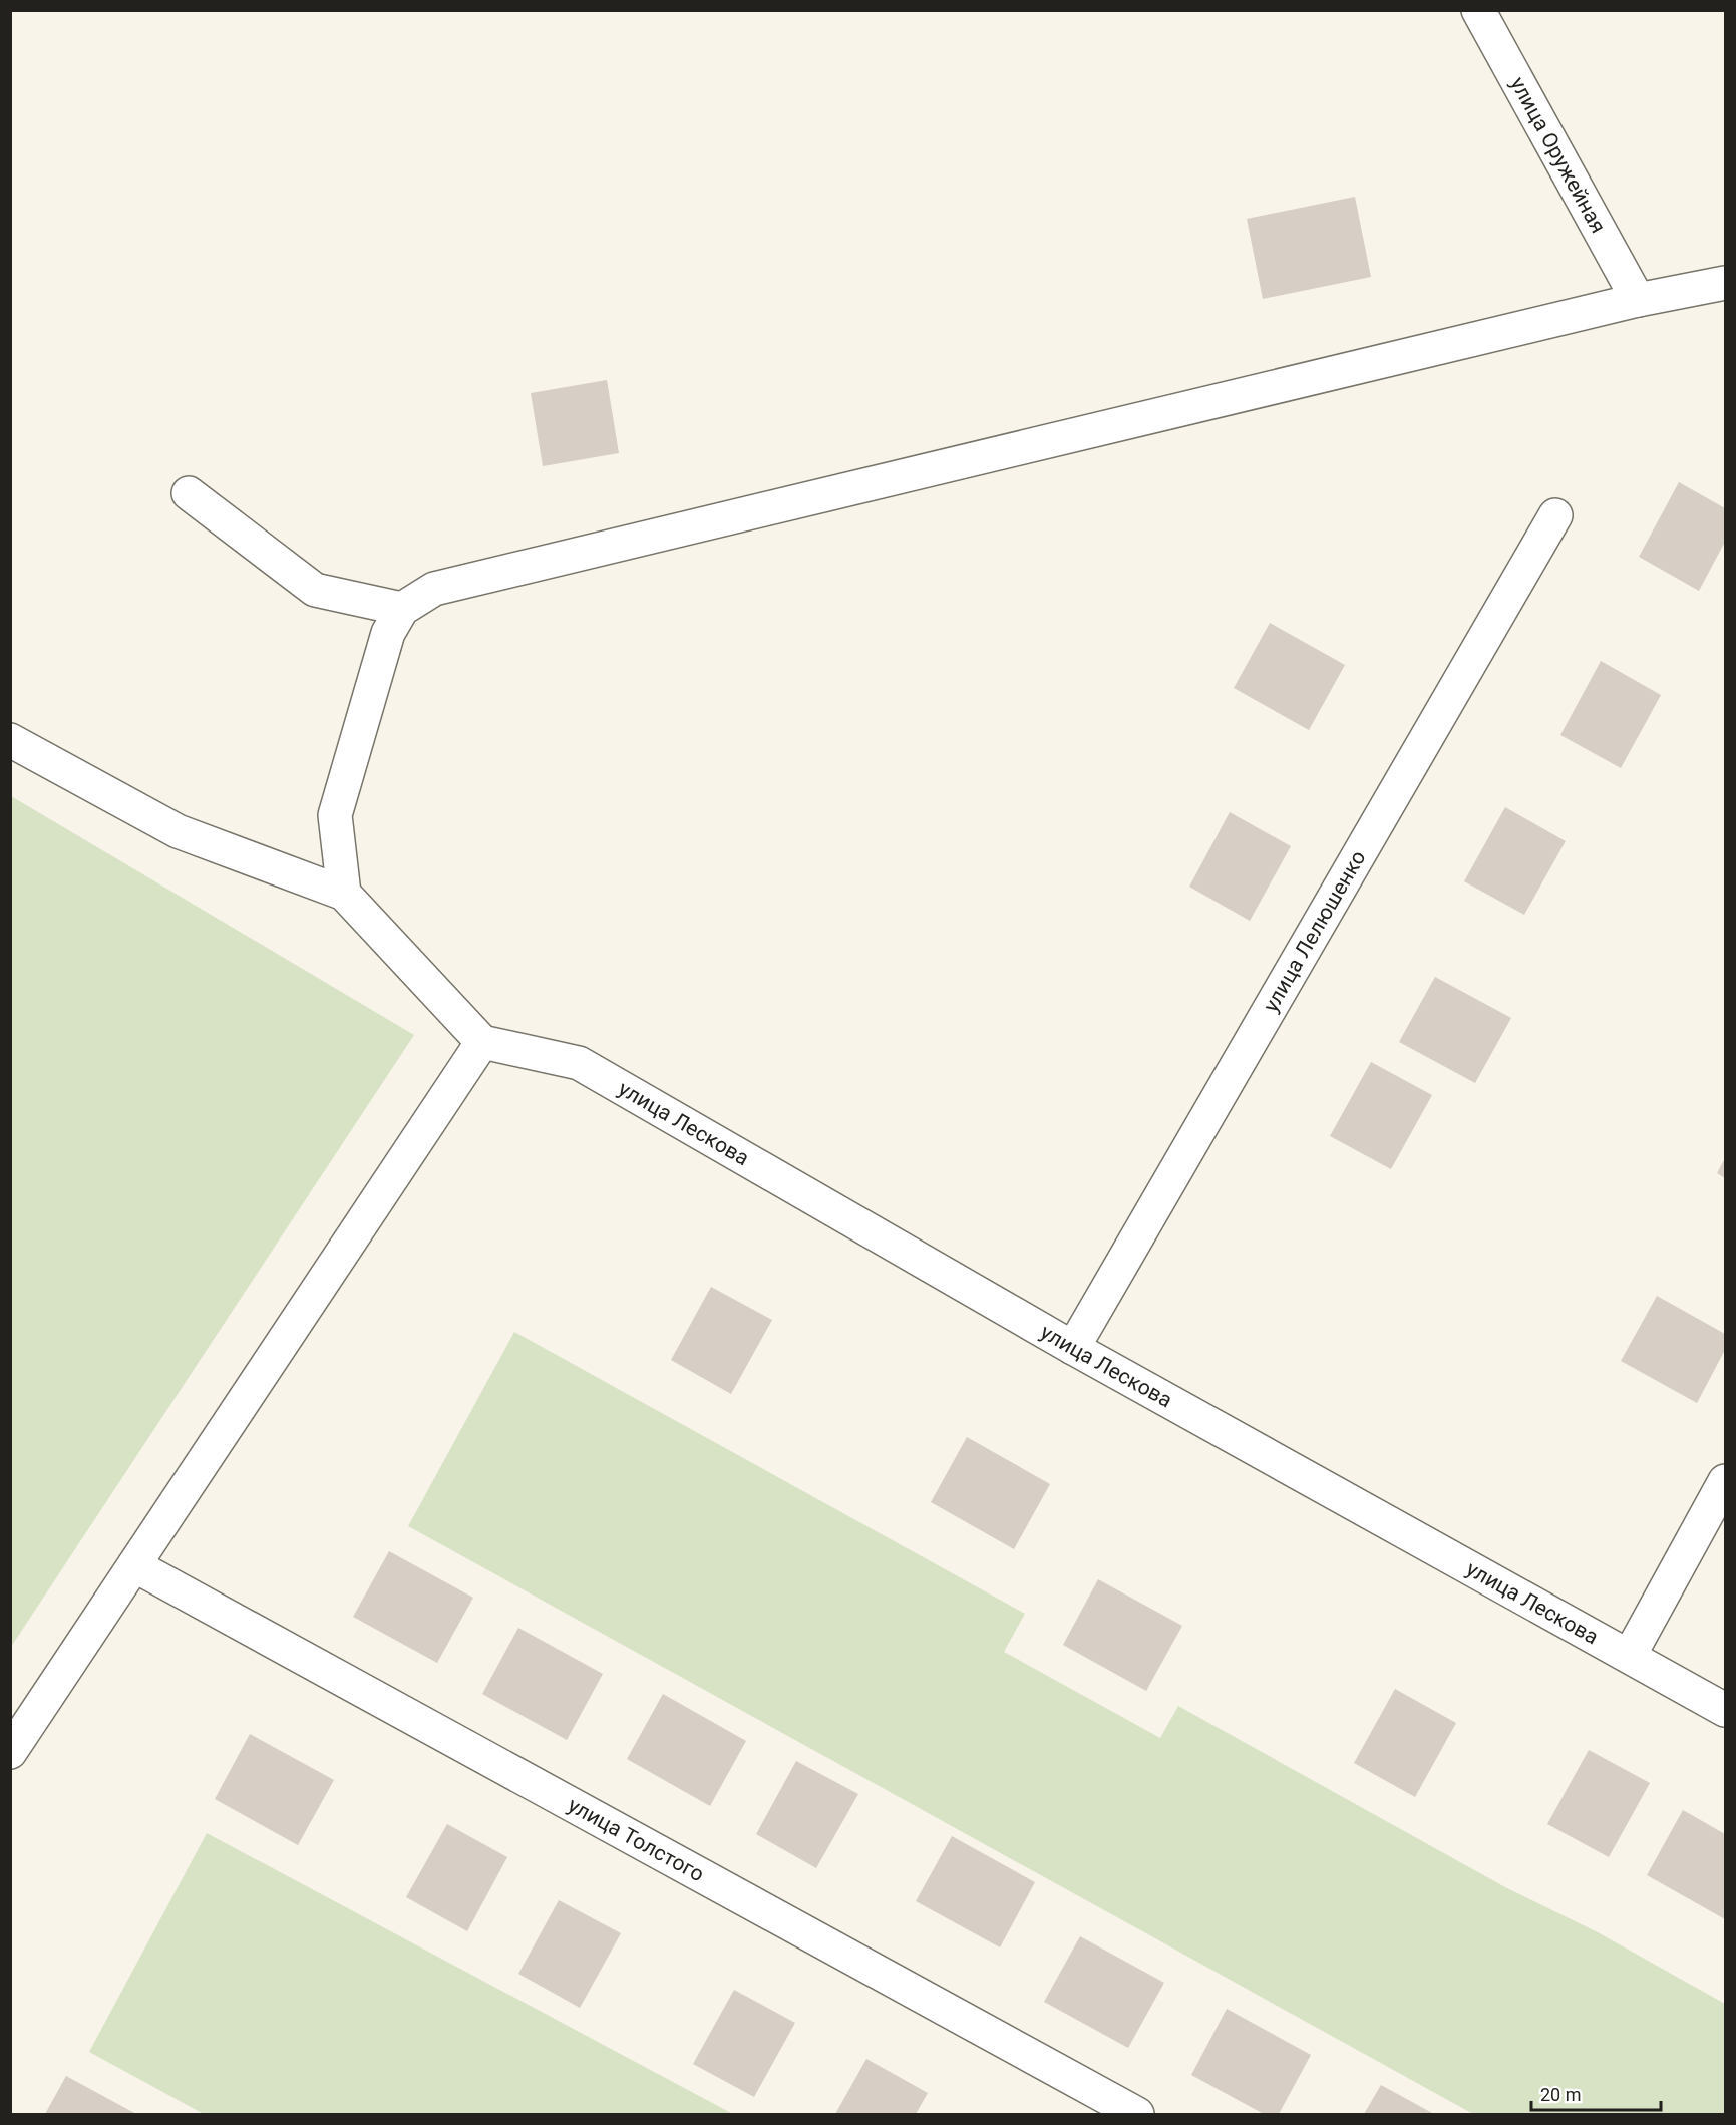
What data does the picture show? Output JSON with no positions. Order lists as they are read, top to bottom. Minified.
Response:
{"streets":{"street":["улица Оружейная","улица Лелюшенко","улица Лескова","улица Толстого"]},"crossings":[["улица Лелюшенко","улица Лескова"]],"scale_bar":"20 m"}
